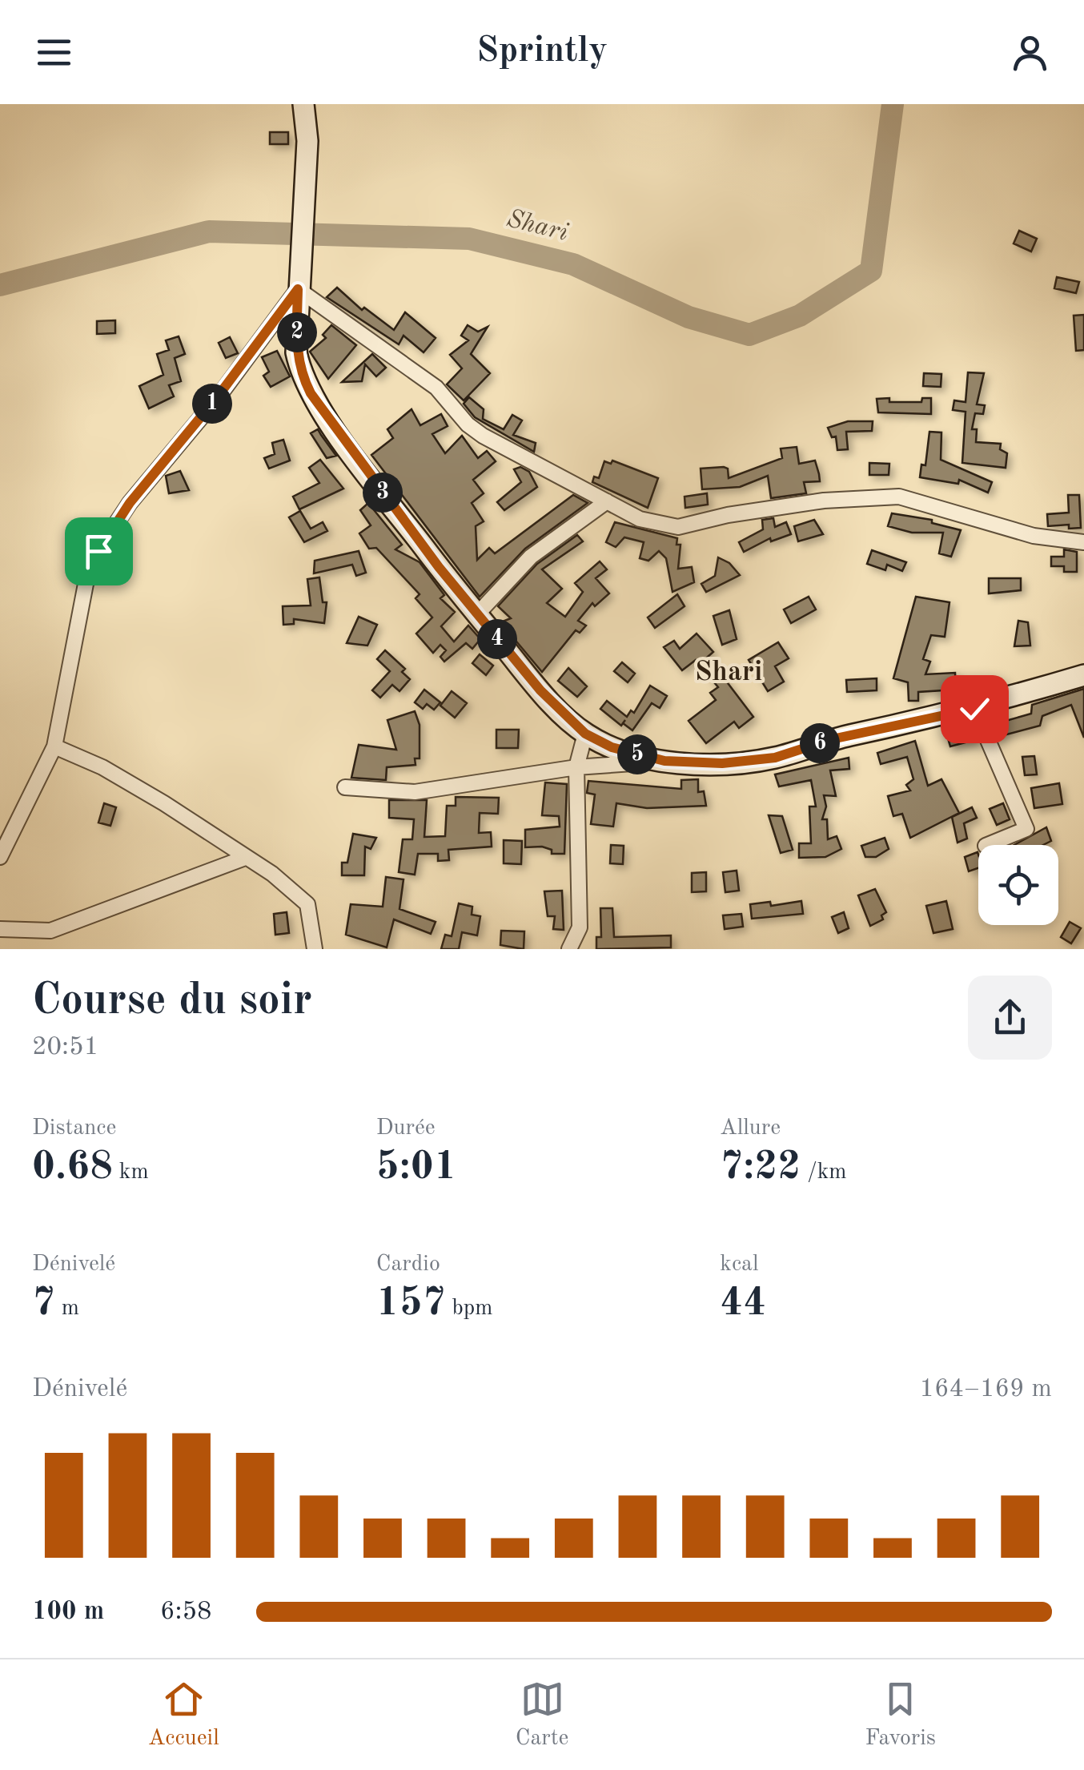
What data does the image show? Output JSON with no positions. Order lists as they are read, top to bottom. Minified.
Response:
{"districts":["Shari"],"water":["Shari"],"page":{"header":"Sprintly","pins":["2","1","3","4","6","5"],"heading":["Course du soir","20:51"],"stats":[["Distance","0.68 km"],["Durée","5:01"],["Allure","7:22 /km"],["Dénivelé","7 m"],["Cardio","157 bpm"],["kcal","44"]],"chart":["Dénivelé","164–169 m"],"list":[{"name":"100 m","note":"6:58"}],"tabs":["Accueil","Carte","Favoris"]}}
